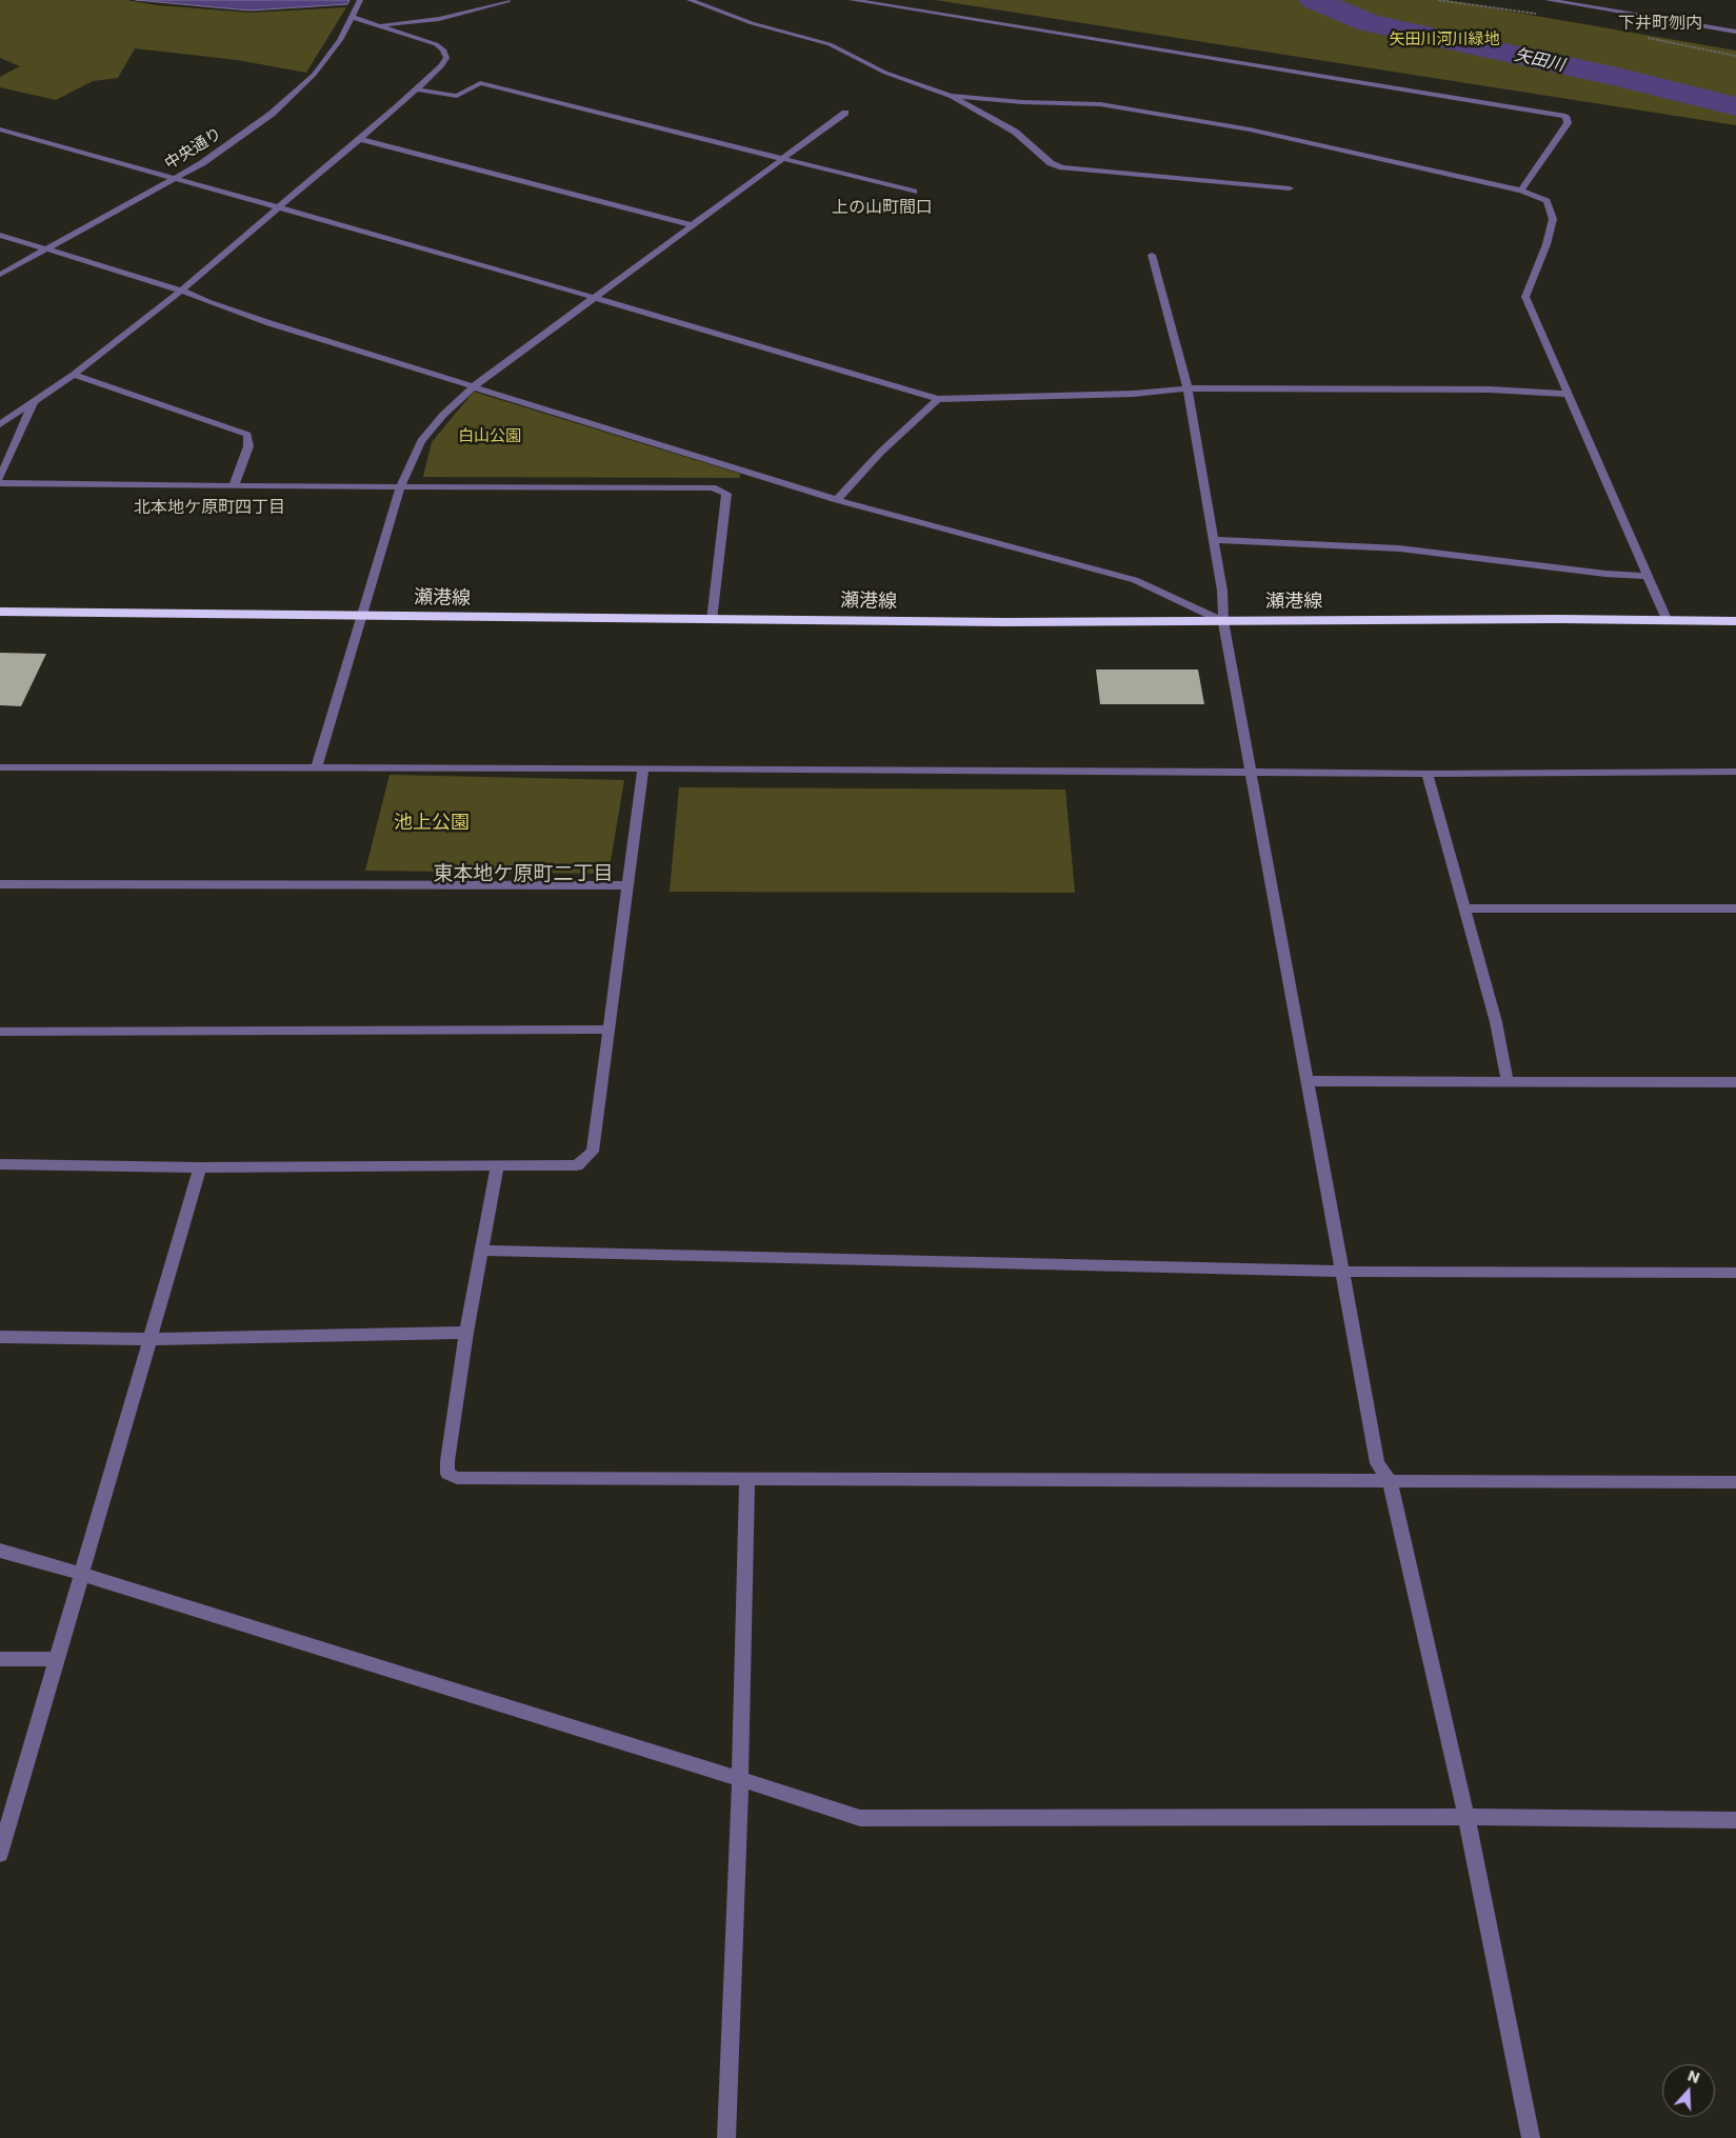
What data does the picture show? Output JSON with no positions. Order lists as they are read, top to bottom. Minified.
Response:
{"streets":{"highway":["瀬港線"],"street":["中央通り"]},"districts":["下井町刎内","上の山町間口","北本地ケ原町四丁目","東本地ケ原町二丁目"],"water":["矢田川"],"parks":["矢田川河川緑地","白山公園","池上公園"],"north":"top"}
